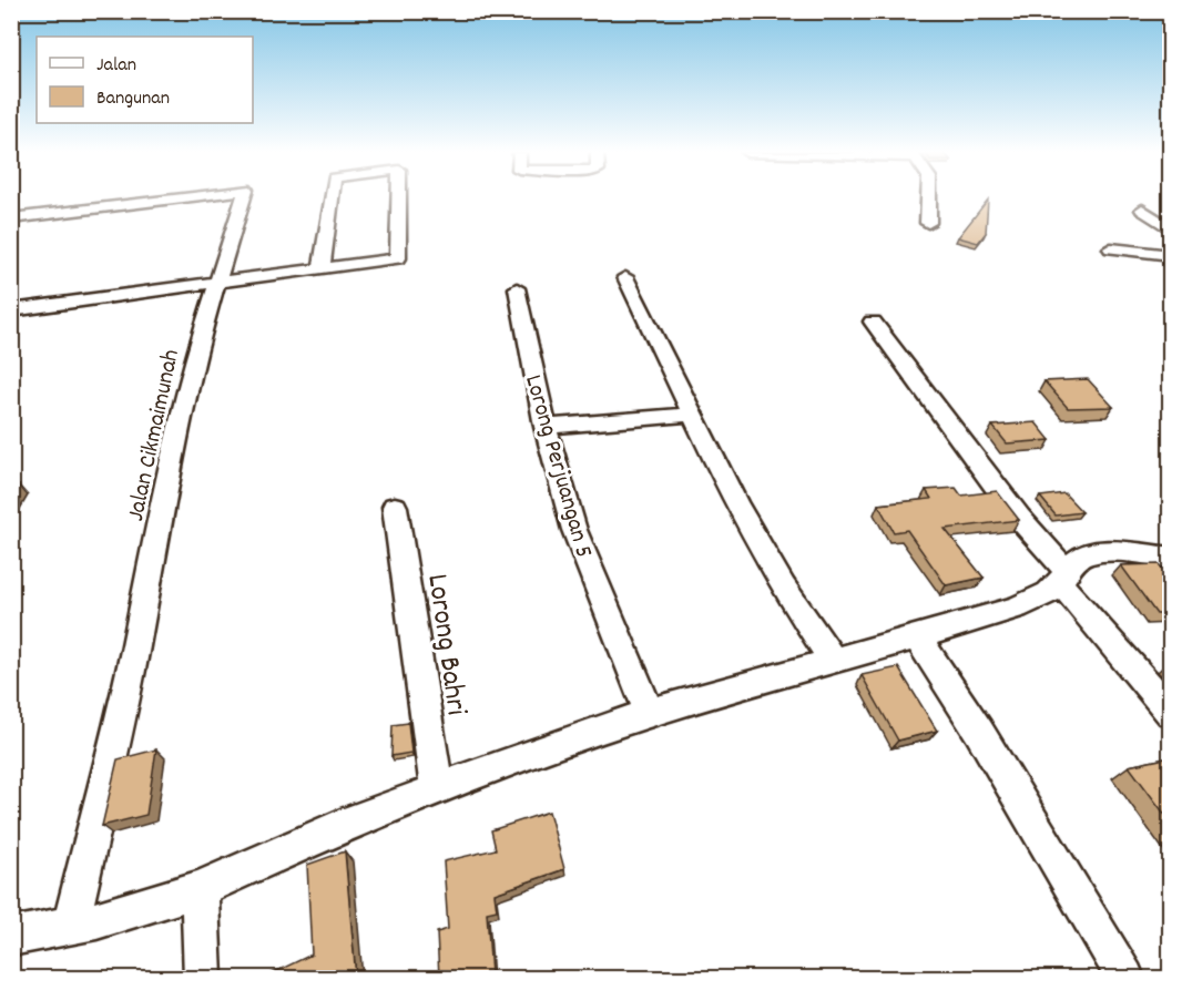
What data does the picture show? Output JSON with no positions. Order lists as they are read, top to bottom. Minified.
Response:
{"streets":{"street":["Jalan Cikmaimunah","Lorong Perjuangan 5","Lorong Bahri"]},"legend":["Jalan","Bangunan"]}
